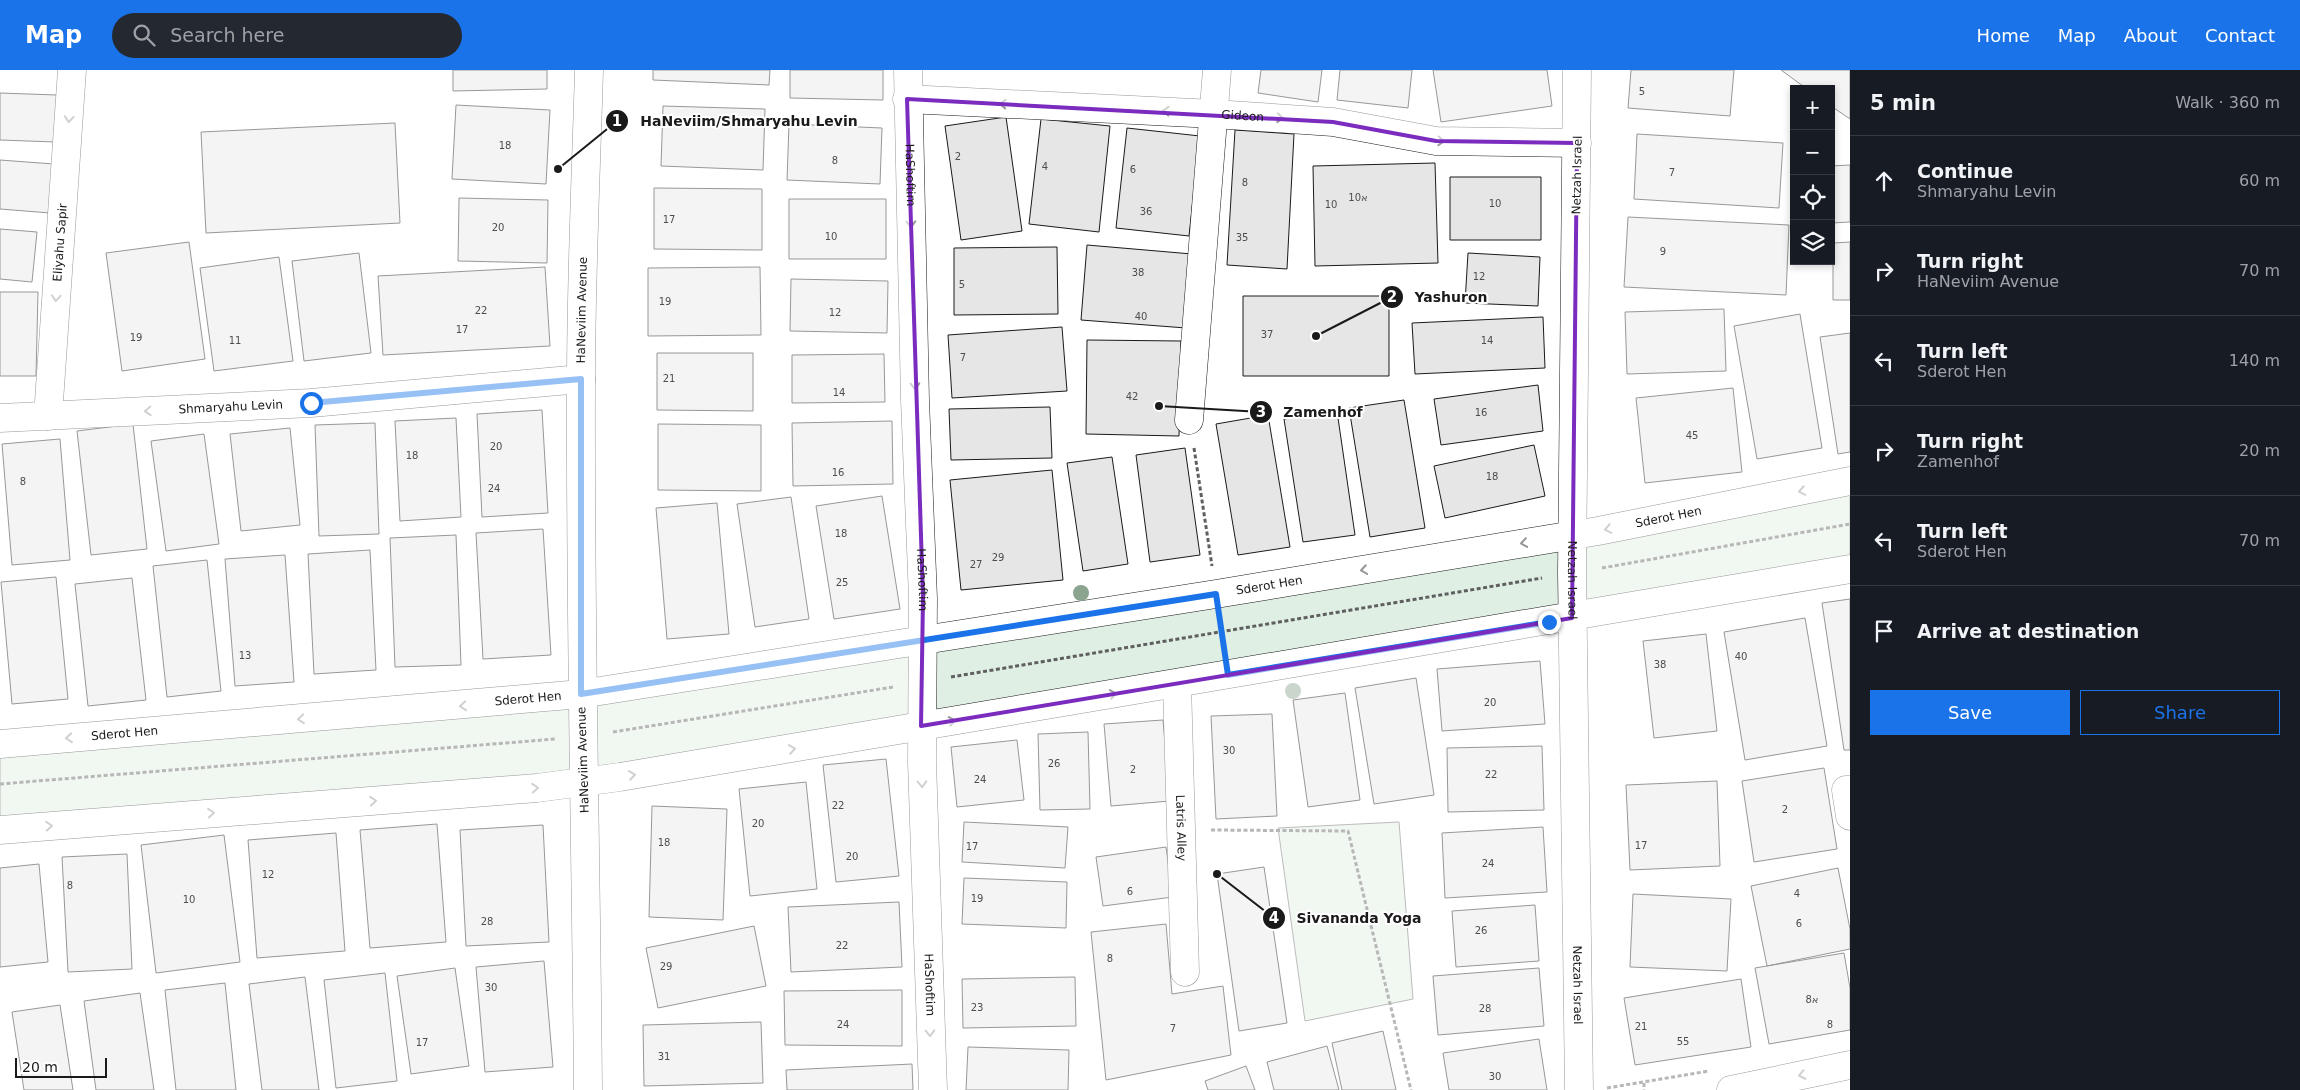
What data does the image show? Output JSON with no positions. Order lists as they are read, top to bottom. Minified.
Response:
{"streets":{"street":["Gideon","HaShoftim","Netzah Israel","Eliyahu Sapir","HaNeviim Avenue","Shmaryahu Levin","Sderot Hen","Latris Alley"]},"crossings":[["Gideon","HaShoftim"],["Gideon","Netzah Israel"],["HaShoftim","Sderot Hen"],["Netzah Israel","Sderot Hen"],["Eliyahu Sapir","Shmaryahu Levin"],["HaNeviim Avenue","Shmaryahu Levin"],["HaNeviim Avenue","Sderot Hen"]],"one_way":["HaShoftim","Eliyahu Sapir","Shmaryahu Levin"],"places":["HaNeviim/Shmaryahu Levin","Yashuron","Zamenhof","Sivananda Yoga"],"house_numbers":["5","18","2","8","4","6","7","8","10א","10","10","36","17","20","10","35","9","38","12","5","19","22","12","40","17","37","19","11","14","7","21","14","42","16","45","20","18","16","18","8","24","18","29","27","25","13","40","38","20","30","26","2","22","24","22","2","20","18","17","17","20","24","12","8","6","4","19","10","28","6","26","22","8","29","30","8א","23","28","24","8","21","7","55","17","31","30"],"scale_bar":"20 m","page":{"header":"Map","search":"Search here","nav":["Home","Map","About","Contact"],"heading":["5 min","Walk · 360 m"],"map_buttons":["+","−"],"list":[["Continue","Shmaryahu Levin","60 m"],["Turn right","HaNeviim Avenue","70 m"],["Turn left","Sderot Hen","140 m"],["Turn right","Zamenhof","20 m"],["Turn left","Sderot Hen","70 m"],"Arrive at destination"],"buttons":["Save","Share"],"scale":"20 m"}}
